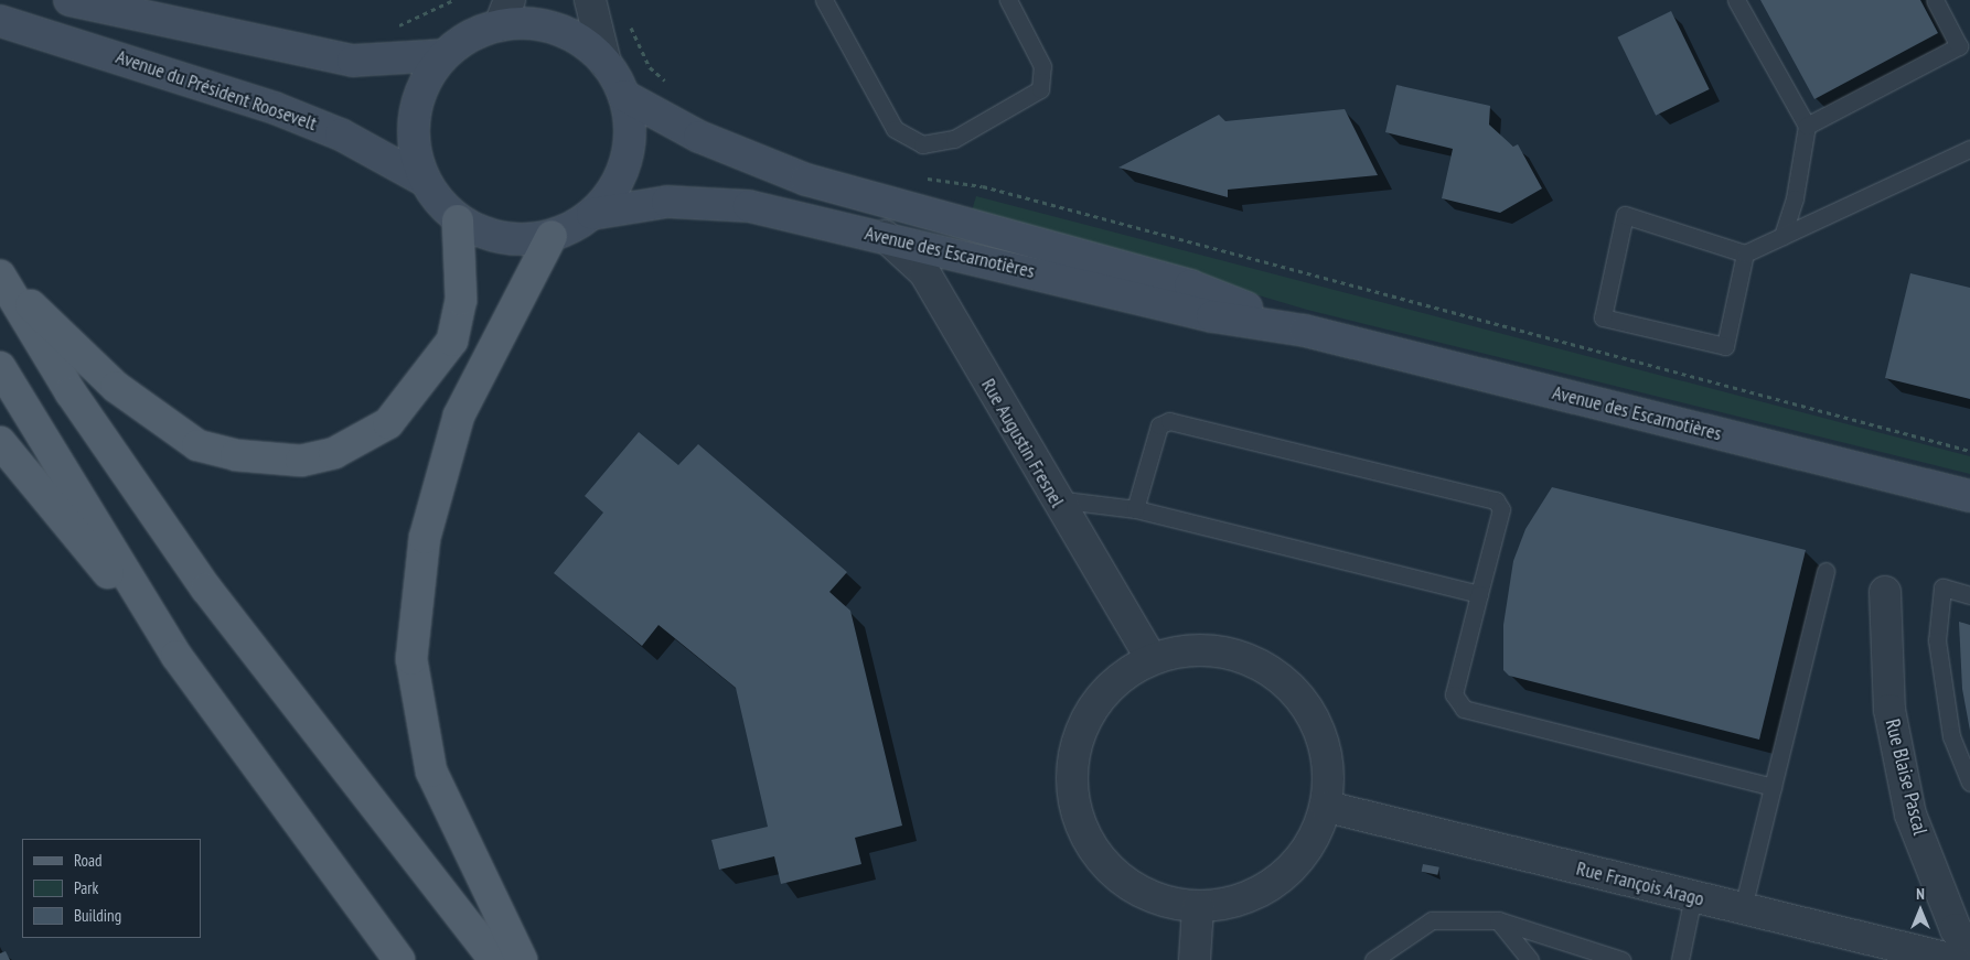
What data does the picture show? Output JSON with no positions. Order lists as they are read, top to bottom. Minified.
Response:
{"streets":{"main road":["Avenue du Président Roosevelt","Avenue des Escarnotières"],"street":["Rue Augustin Fresnel","Rue Blaise Pascal","Rue François Arago"]},"crossings":[["Avenue des Escarnotières","Rue Augustin Fresnel"]],"legend":["Road","Park","Building"],"north":"top"}
